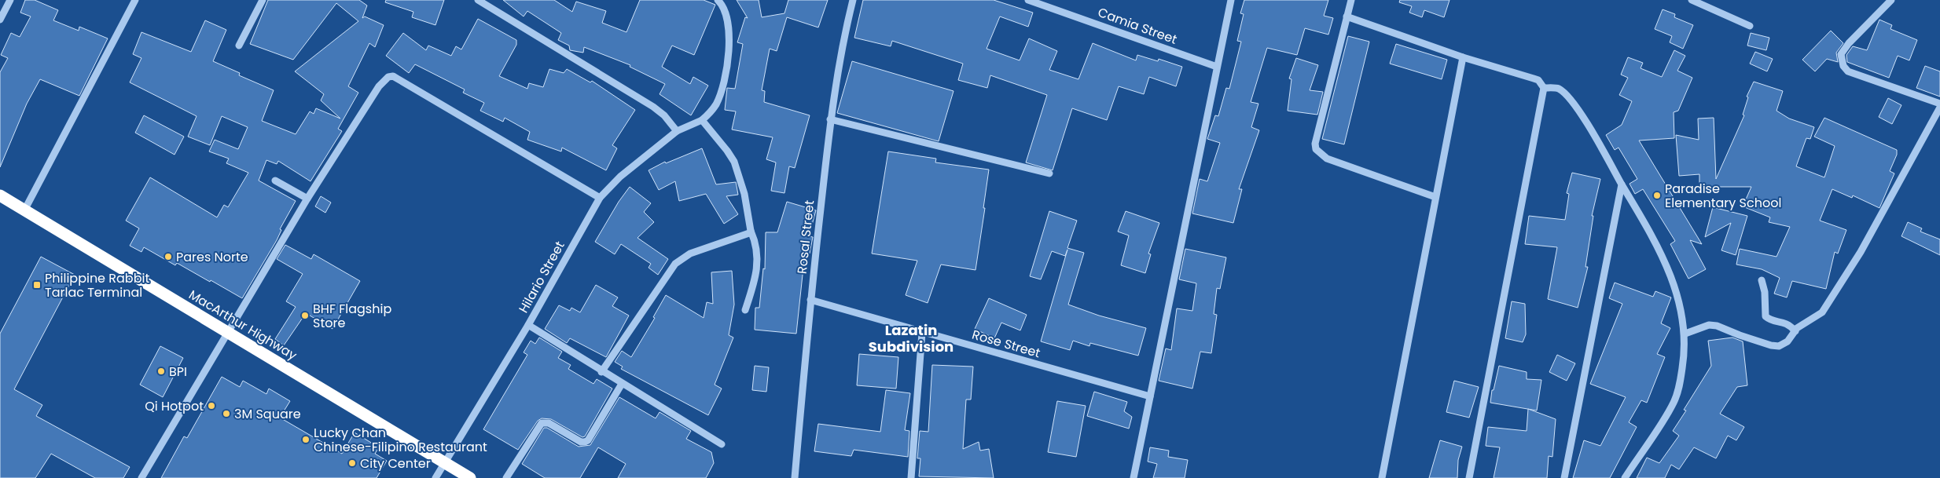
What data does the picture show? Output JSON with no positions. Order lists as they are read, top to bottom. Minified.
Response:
{"streets":{"highway":["MacArthur Highway"],"street":["Camia Street","Rosal Street","Hilario Street","Rose Street"]},"crossings":[["Rosal Street","Rose Street"],["Hilario Street","MacArthur Highway"]],"districts":["Lazatin Subdivision"],"places":{"other":["Paradise Elementary School","Pares Norte","BHF Flagship Store","BPI","Qi Hotpot","3M Square","Lucky Chan Chinese-Filipino Restaurant","City Center"],"transit":["Philippine Rabbit Tarlac Terminal"]}}
